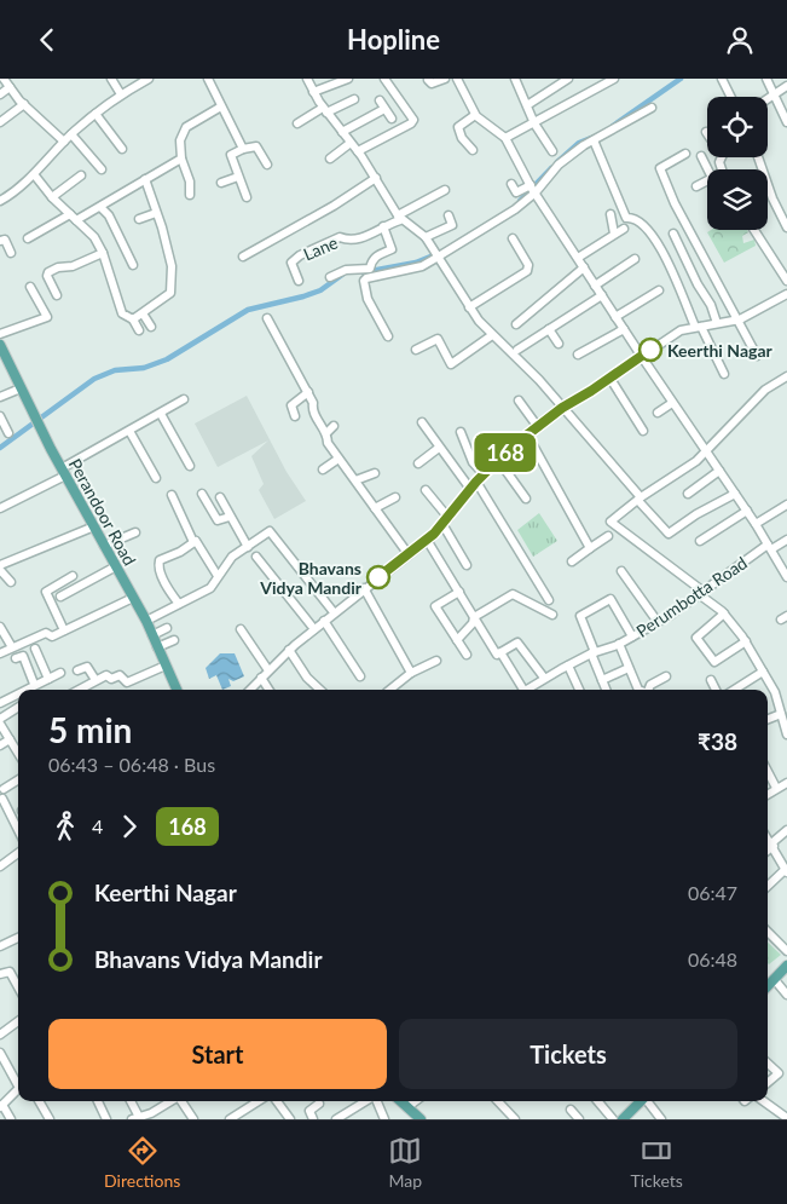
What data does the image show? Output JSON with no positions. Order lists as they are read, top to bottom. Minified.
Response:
{"streets":{"main road":["Perandoor Road"],"street":["Lane","Perumbotta Road"]},"places":["Keerthi Nagar","Bhavans Vidya Mandir"],"lines":["bus line 168"],"page":{"header":"Hopline","on_map":"168","heading":["5 min","06:43 – 06:48 · Bus","₹38"],"legs":["4","168"],"list":[{"name":"Keerthi Nagar","value":"06:47"},{"name":"Bhavans Vidya Mandir","value":"06:48"}],"buttons":["Start","Tickets"],"tabs":["Directions","Map","Tickets"]}}
